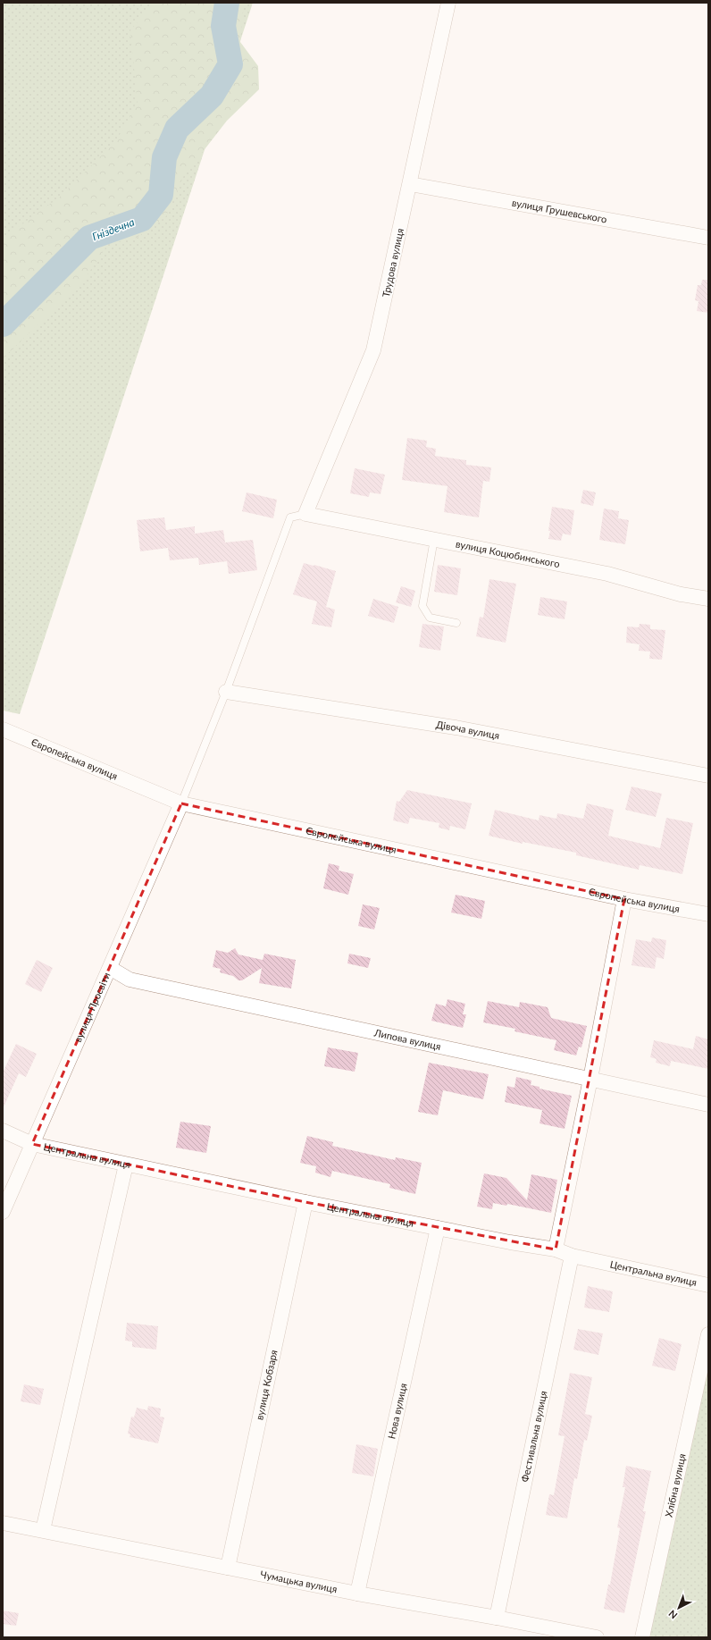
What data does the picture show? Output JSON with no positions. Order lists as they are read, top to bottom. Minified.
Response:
{"streets":{"street":["вулиця Грушевського","Трудова вулиця","вулиця Коцюбинського","Дівоча вулиця","Європейська вулиця","вулиця Просвіти","Липова вулиця","Центральна вулиця","вулиця Кобзаря","Нова вулиця","Фестивальна вулиця","Хлібна вулиця","Чумацька вулиця"]},"crossings":[["вулиця Грушевського","Трудова вулиця"],["Трудова вулиця","вулиця Коцюбинського"],["Європейська вулиця","вулиця Просвіти"],["вулиця Просвіти","Липова вулиця"],["вулиця Просвіти","Центральна вулиця"],["Центральна вулиця","вулиця Кобзаря"],["Центральна вулиця","Нова вулиця"],["Центральна вулиця","Фестивальна вулиця"],["вулиця Кобзаря","Чумацька вулиця"],["Нова вулиця","Чумацька вулиця"],["Фестивальна вулиця","Чумацька вулиця"]],"water":["Гніздечна"],"north":"bottom left"}
